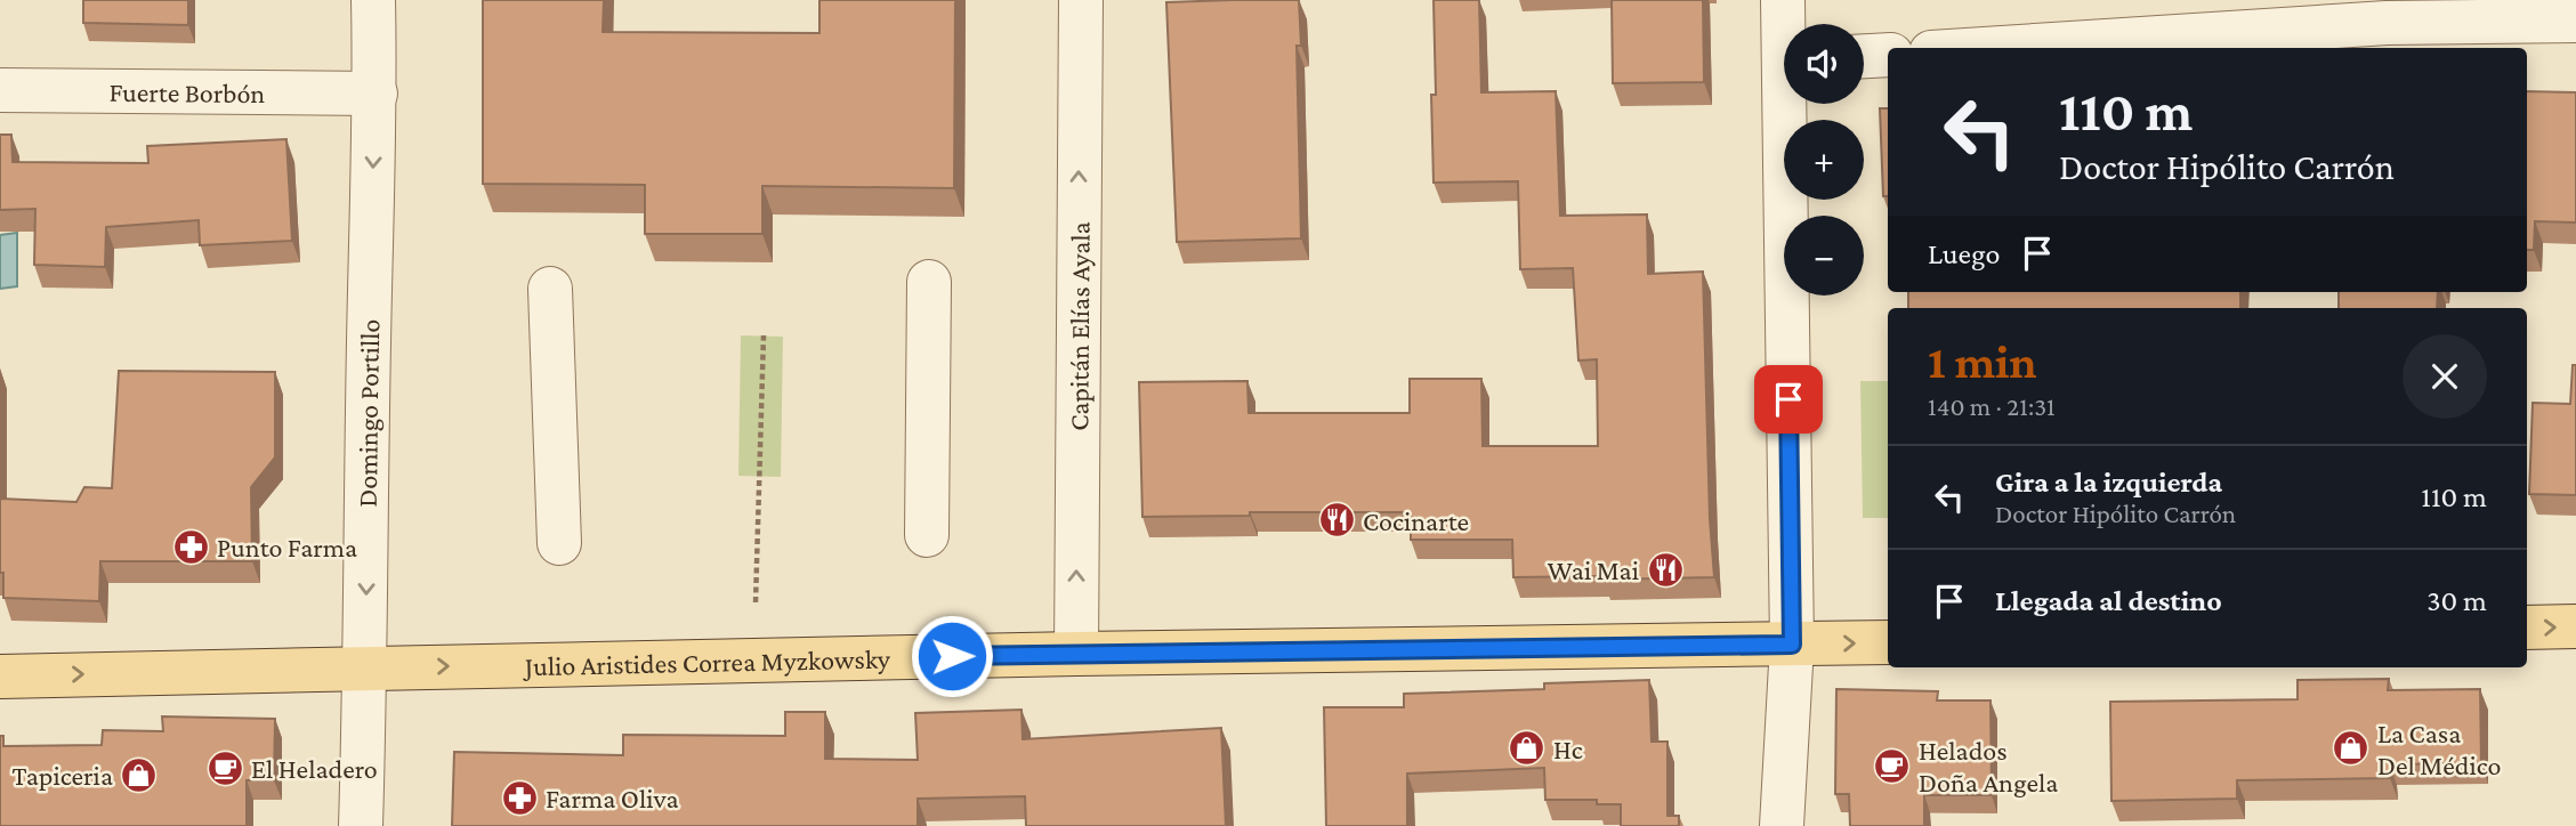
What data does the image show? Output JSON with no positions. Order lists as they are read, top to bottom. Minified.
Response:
{"streets":{"main road":["Julio Aristides Correa Myzkowsky"],"street":["Fuerte Borbón","Capitán Elías Ayala","Domingo Portillo"]},"crossings":[["Fuerte Borbón","Domingo Portillo"],["Capitán Elías Ayala","Julio Aristides Correa Myzkowsky"],["Domingo Portillo","Julio Aristides Correa Myzkowsky"]],"one_way":["Julio Aristides Correa Myzkowsky"],"places":{"restaurant":["Cocinarte","Wai Mai"],"pharmacy":["Punto Farma","Farma Oliva"],"shop":["Hc","La Casa Del Médico","Tapiceria"],"cafe":["Helados Doña Angela","El Heladero"]},"page":{"map_buttons":["+","−"],"turn":["110 m","Doctor Hipólito Carrón"],"then":"Luego","heading":["1 min","140 m · 21:31"],"list":[{"name":"Gira a la izquierda","note":"Doctor Hipólito Carrón","value":"110 m"},{"name":"Llegada al destino","value":"30 m"}]}}
